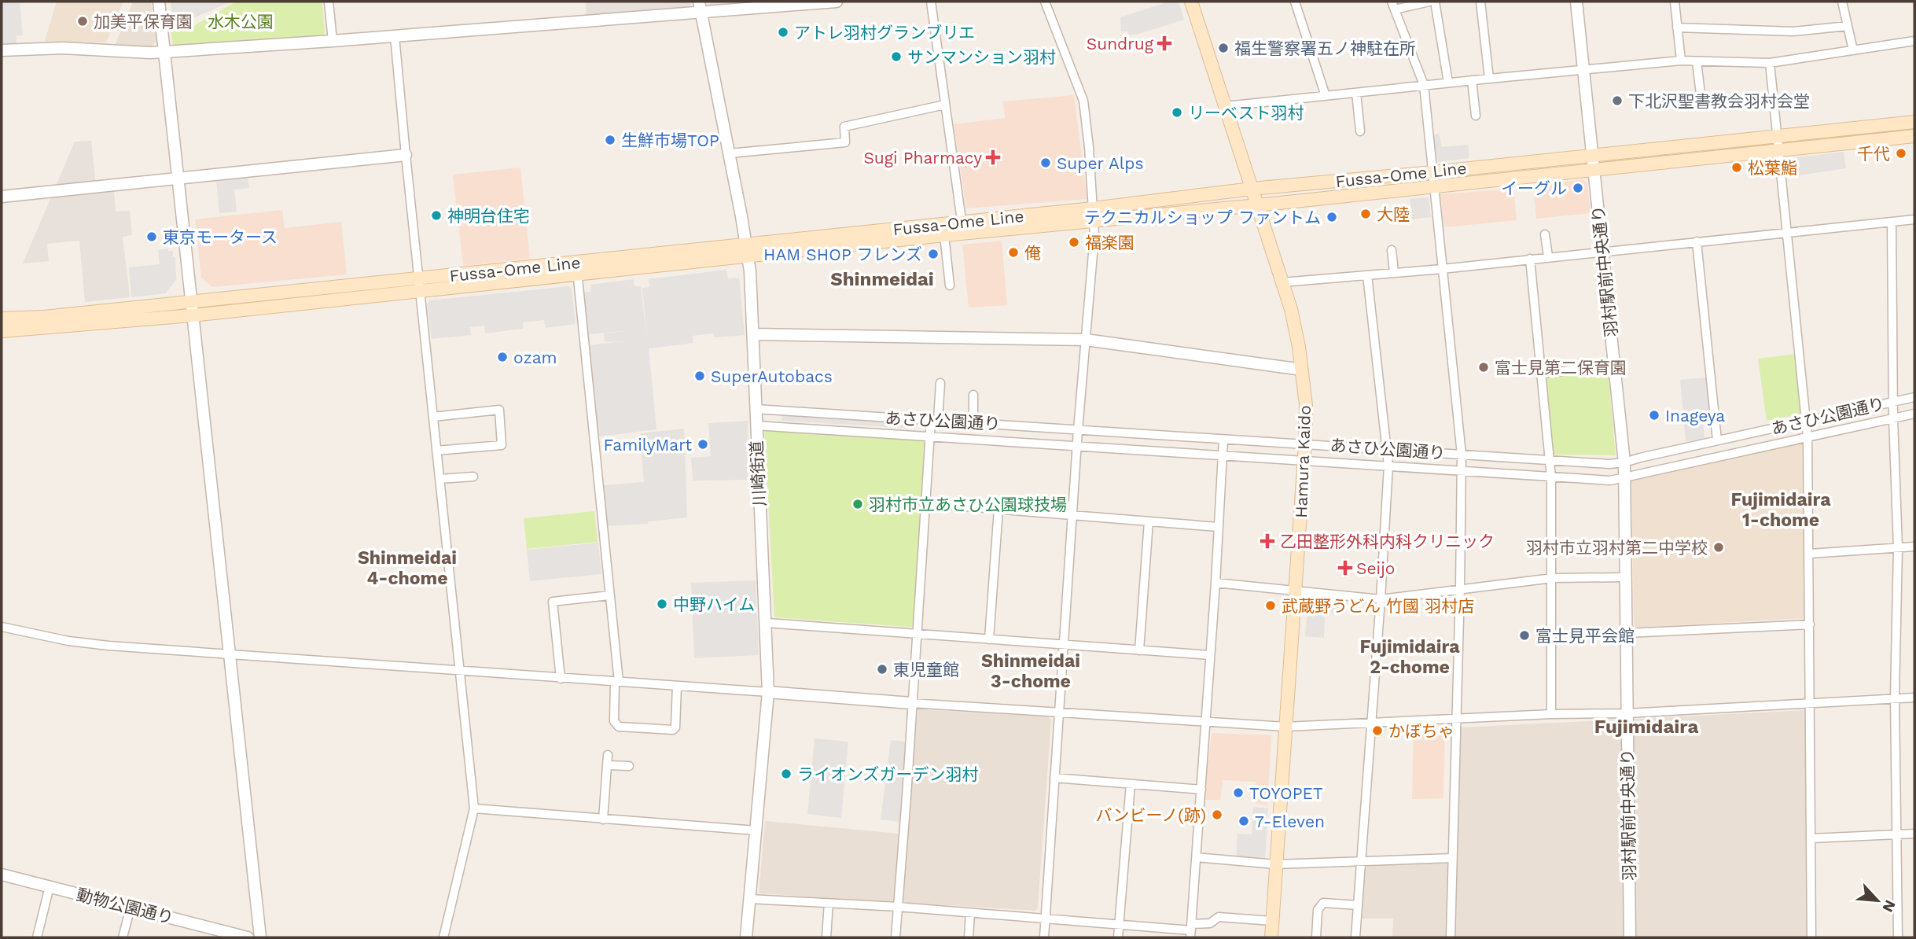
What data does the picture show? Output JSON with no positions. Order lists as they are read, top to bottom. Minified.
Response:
{"streets":{"main road":["Fussa-Ome Line","Hamura Kaido"],"street":["羽村駅前中央通り","あさひ公園通り","川崎街道","動物公園通り"]},"crossings":[["Fussa-Ome Line","羽村駅前中央通り"],["Fussa-Ome Line","Hamura Kaido"],["Fussa-Ome Line","川崎街道"],["羽村駅前中央通り","あさひ公園通り"],["あさひ公園通り","Hamura Kaido"],["あさひ公園通り","川崎街道"]],"districts":["Shinmeidai","Fujimidaira 1-chome","Shinmeidai 4-chome","Fujimidaira 2-chome","Shinmeidai 3-chome","Fujimidaira"],"parks":["水木公園"],"places":{"other":["加美平保育園","アトレ羽村グランブリエ","福生警察署五ノ神駐在所","サンマンション羽村","下北沢聖書教会羽村会堂","リーベスト羽村","生鮮市場TOP","千代","Super Alps","松葉鮨","イーグル","大陸","神明台住宅","テクニカルショップ ファントム","東京モータース","福楽園","俺","HAM SHOP フレンズ","ozam","富士見第二保育園","SuperAutobacs","Inageya","FamilyMart","羽村市立あさひ公園球技場","羽村市立羽村第二中学校","中野ハイム","武蔵野うどん 竹國 羽村店","富士見平会館","東児童館","かぼちゃ","ライオンズガーデン羽村","TOYOPET","バンビーノ(跡)","7-Eleven"],"health":["Sundrug","Sugi Pharmacy","乙田整形外科内科クリニック","Seijo"]},"north":"bottom right"}
